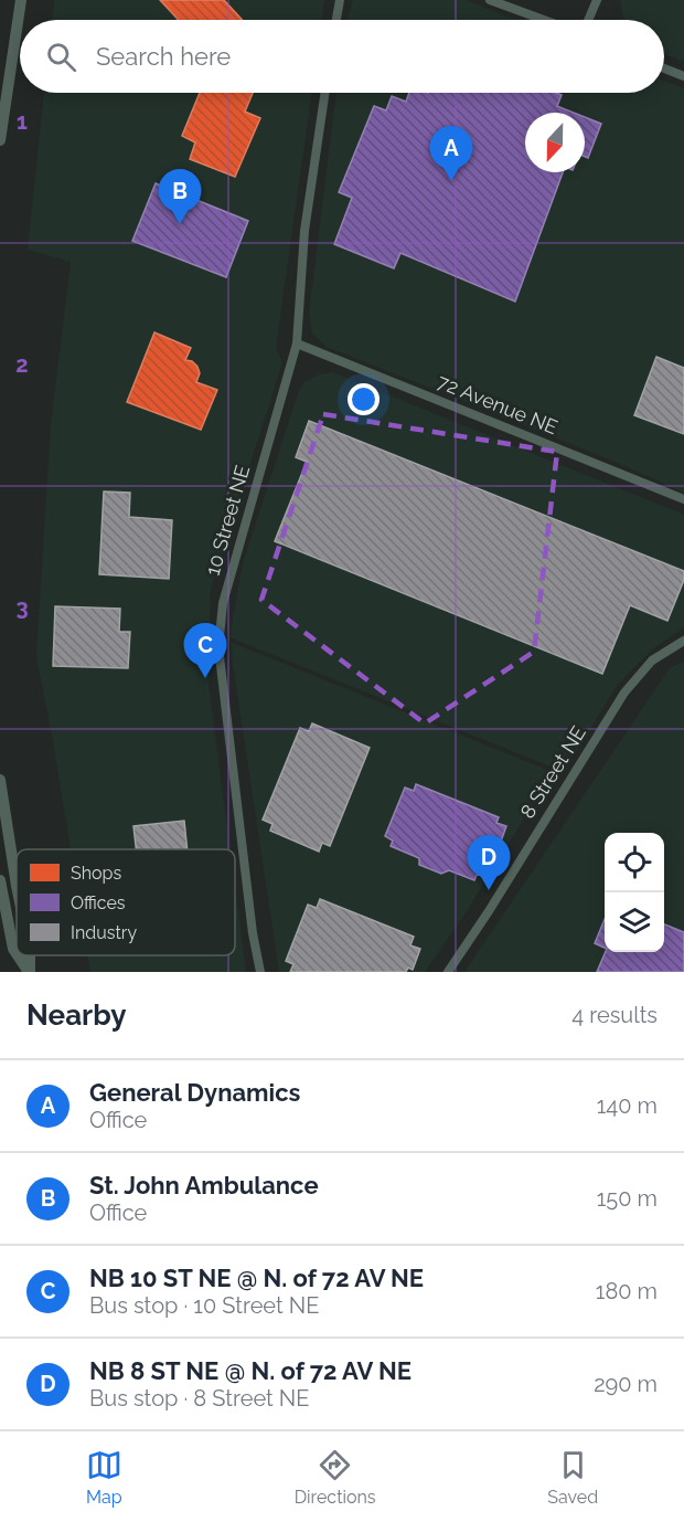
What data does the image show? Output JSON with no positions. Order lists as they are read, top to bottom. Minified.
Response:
{"streets":{"street":["72 Avenue NE","10 Street NE","8 Street NE"]},"crossings":[["72 Avenue NE","10 Street NE"]],"legend":["Shops","Offices","Industry"],"north":"bottom","page":{"search":"Search here","pins":["A","B","C","D"],"heading":["Nearby","4 results"],"list":[{"mark":"A","name":"General Dynamics","note":"Office","value":"140 m"},{"mark":"B","name":"St. John Ambulance","note":"Office","value":"150 m"},{"mark":"C","name":"NB 10 ST NE @ N. of 72 AV NE","note":"Bus stop · 10 Street NE","value":"180 m"},{"mark":"D","name":"NB 8 ST NE @ N. of 72 AV NE","note":"Bus stop · 8 Street NE","value":"290 m"}],"nav":["Map","Directions","Saved"]},"grid":{"rows":["1","2","3"]}}
